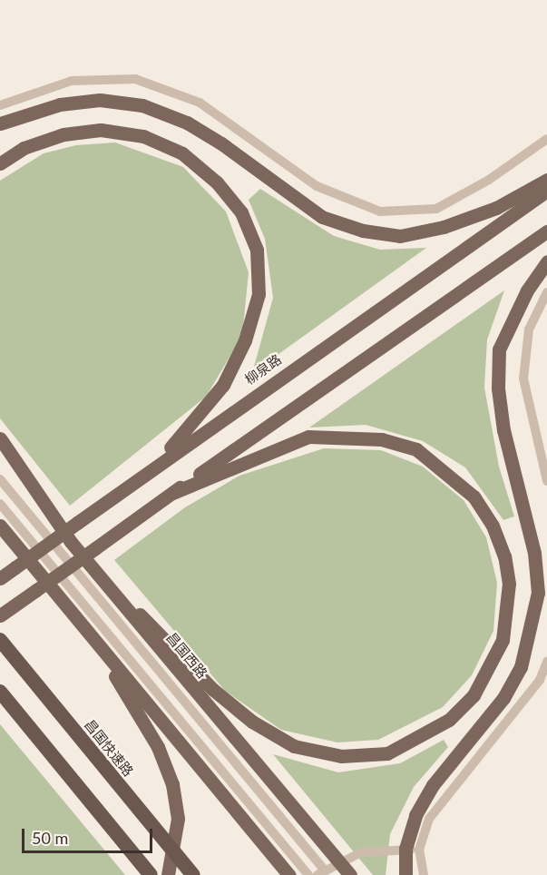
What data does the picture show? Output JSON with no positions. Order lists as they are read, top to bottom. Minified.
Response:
{"streets":{"highway":["昌国快速路"],"main road":["柳泉路","昌国西路"]},"scale_bar":"50 m"}
